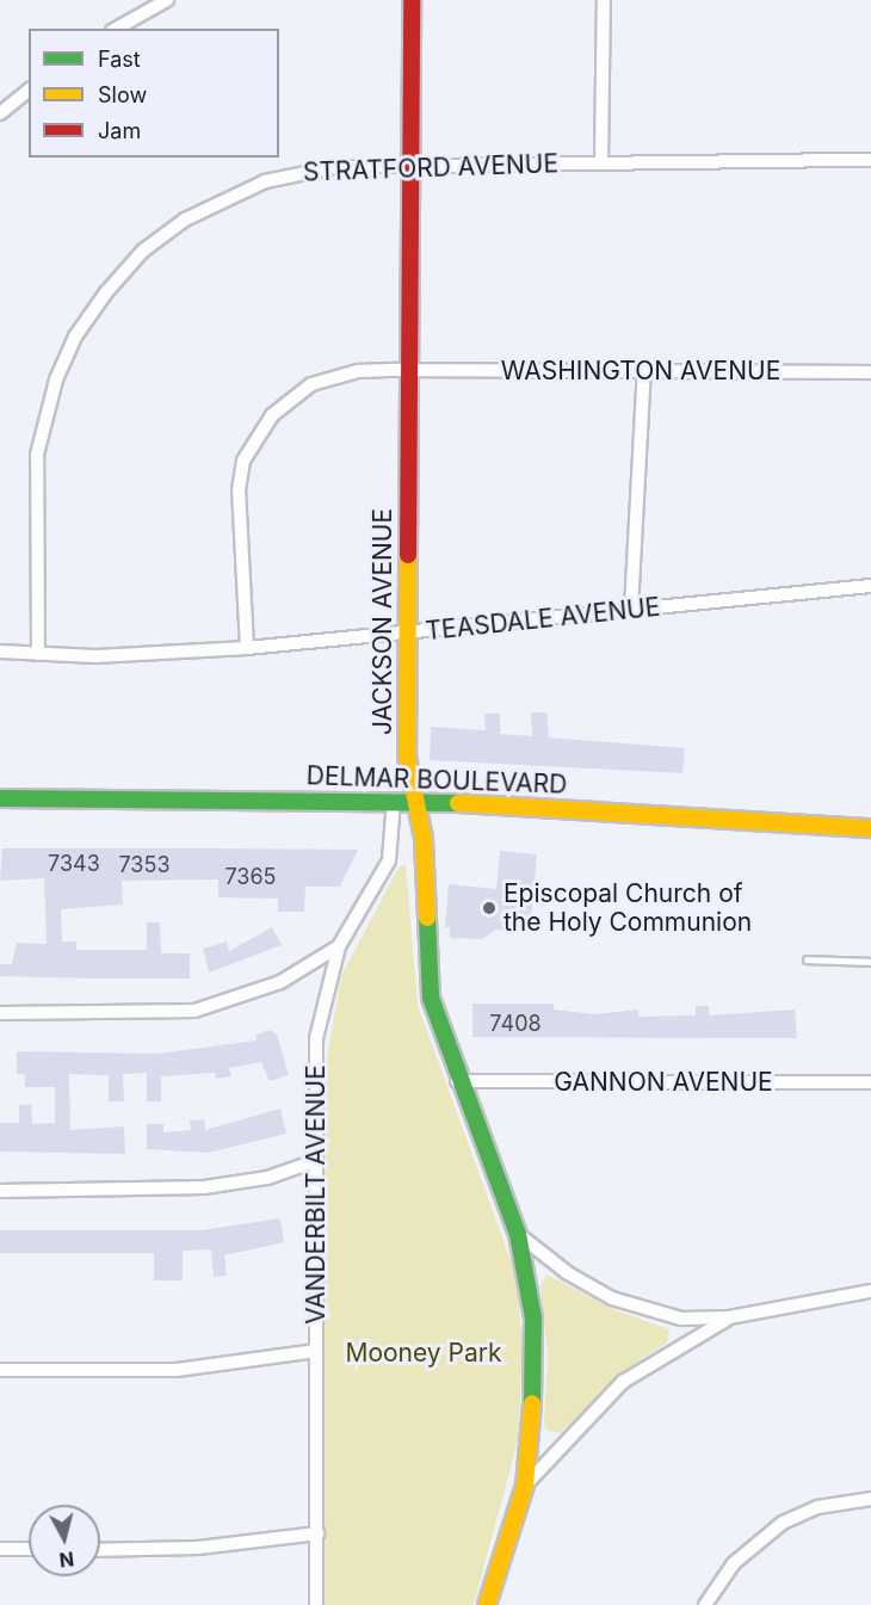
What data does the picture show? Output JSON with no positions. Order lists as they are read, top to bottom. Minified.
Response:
{"streets":{"street":["STRATFORD AVENUE","WASHINGTON AVENUE","TEASDALE AVENUE","JACKSON AVENUE","DELMAR BOULEVARD","GANNON AVENUE","VANDERBILT AVENUE"]},"crossings":[["STRATFORD AVENUE","TEASDALE AVENUE"],["STRATFORD AVENUE","JACKSON AVENUE"],["WASHINGTON AVENUE","TEASDALE AVENUE"],["WASHINGTON AVENUE","JACKSON AVENUE"],["TEASDALE AVENUE","JACKSON AVENUE"],["JACKSON AVENUE","DELMAR BOULEVARD"],["JACKSON AVENUE","GANNON AVENUE"],["DELMAR BOULEVARD","VANDERBILT AVENUE"]],"parks":["Mooney Park"],"places":["Episcopal Church of the Holy Communion"],"house_numbers":["7343","7353","7365","7408"],"legend":["Fast","Slow","Jam"],"north":"bottom"}
